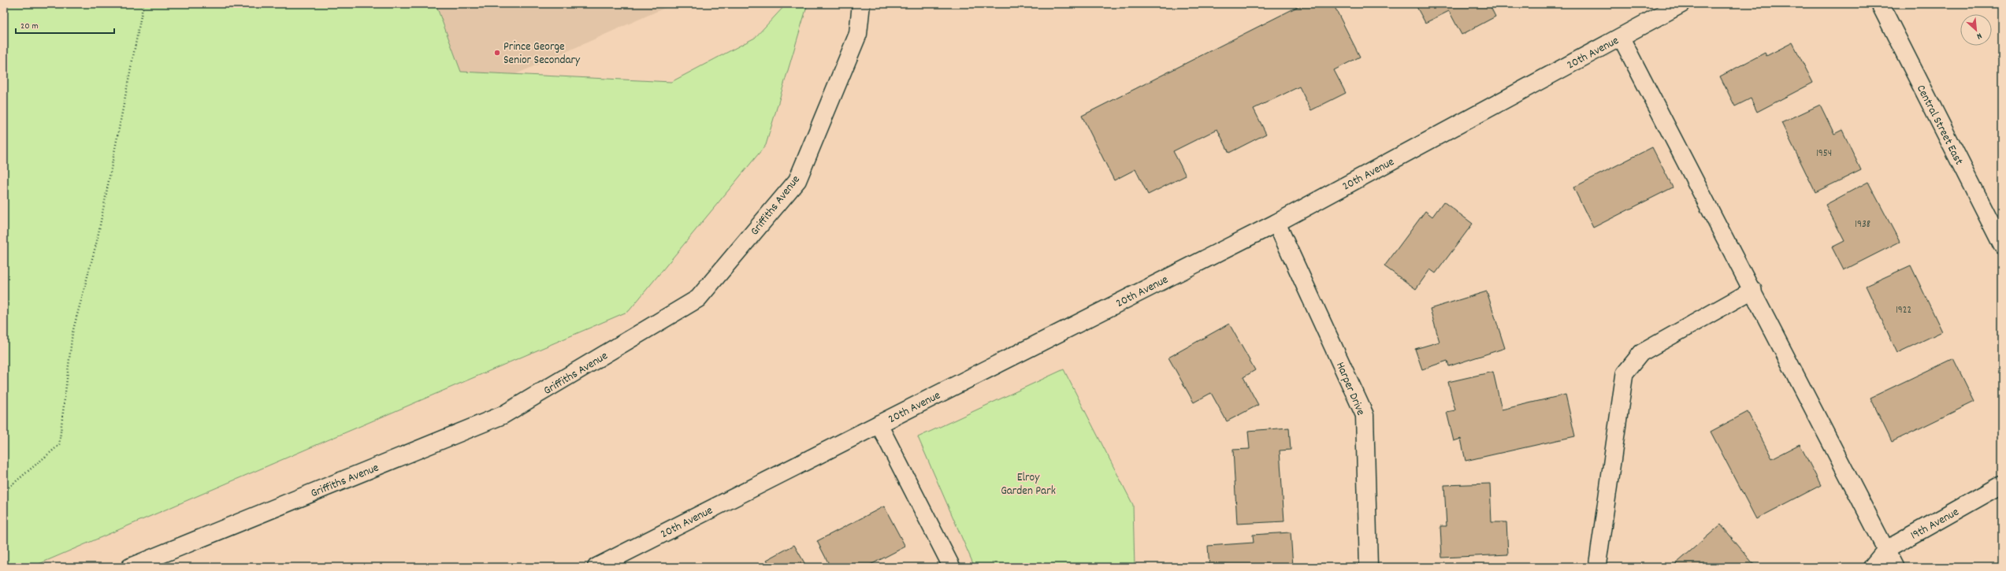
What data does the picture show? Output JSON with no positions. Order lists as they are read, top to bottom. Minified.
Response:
{"streets":{"street":["20th Avenue","Central Street East","Griffiths Avenue","Harper Drive","19th Avenue"]},"crossings":[["20th Avenue","Harper Drive"]],"parks":["Elroy Garden Park"],"places":["Prince George Senior Secondary"],"house_numbers":["1954","1938","1922"],"scale_bar":"20 m","north":"bottom right"}
